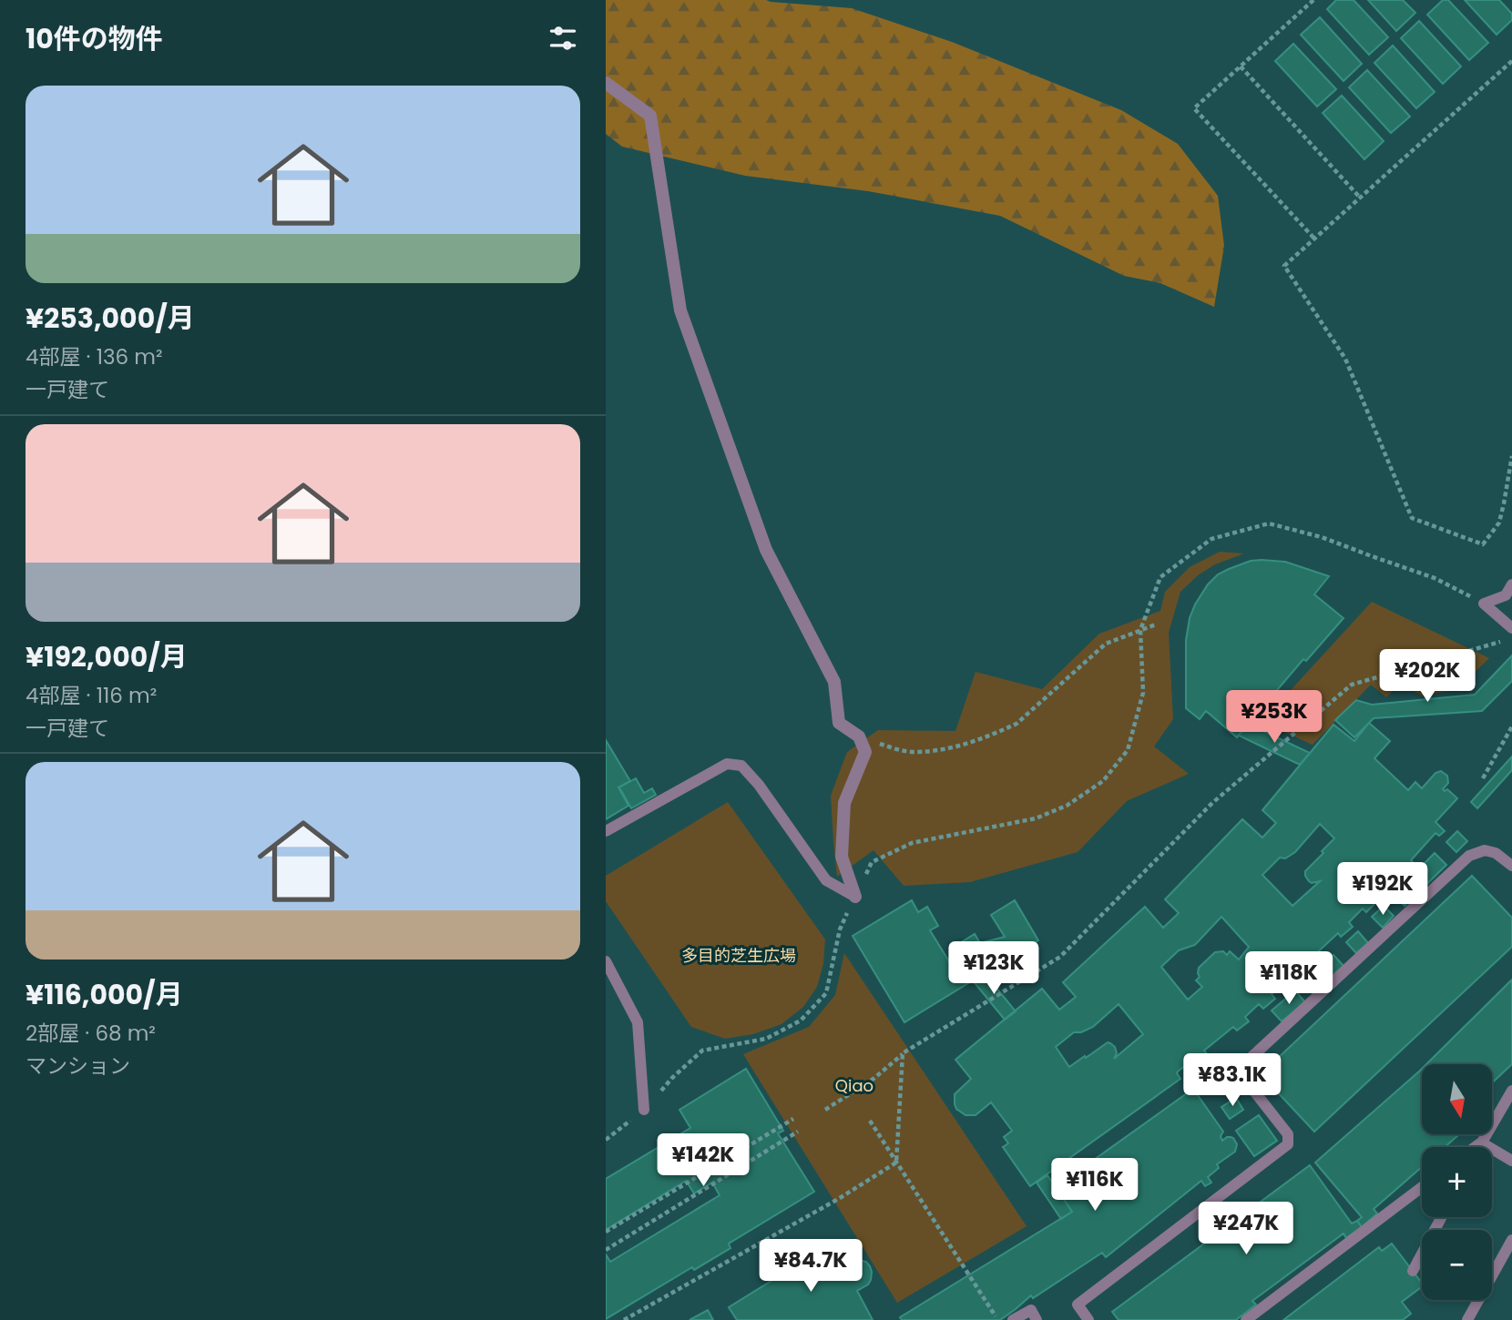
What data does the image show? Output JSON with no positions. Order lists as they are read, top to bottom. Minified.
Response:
{"parks":["多目的芝生広場","Qiao"],"north":"bottom","page":{"heading":"10件の物件","list":[{"name":"¥253,000/月","note":"4部屋 · 136 m² · 一戸建て"},{"name":"¥192,000/月","note":"4部屋 · 116 m² · 一戸建て"},{"name":"¥116,000/月","note":"2部屋 · 68 m² · マンション"}],"price":["¥202K","¥253K","¥192K","¥123K","¥118K","¥83.1K","¥142K","¥116K","¥247K","¥84.7K"],"map_buttons":["+","−"]}}
